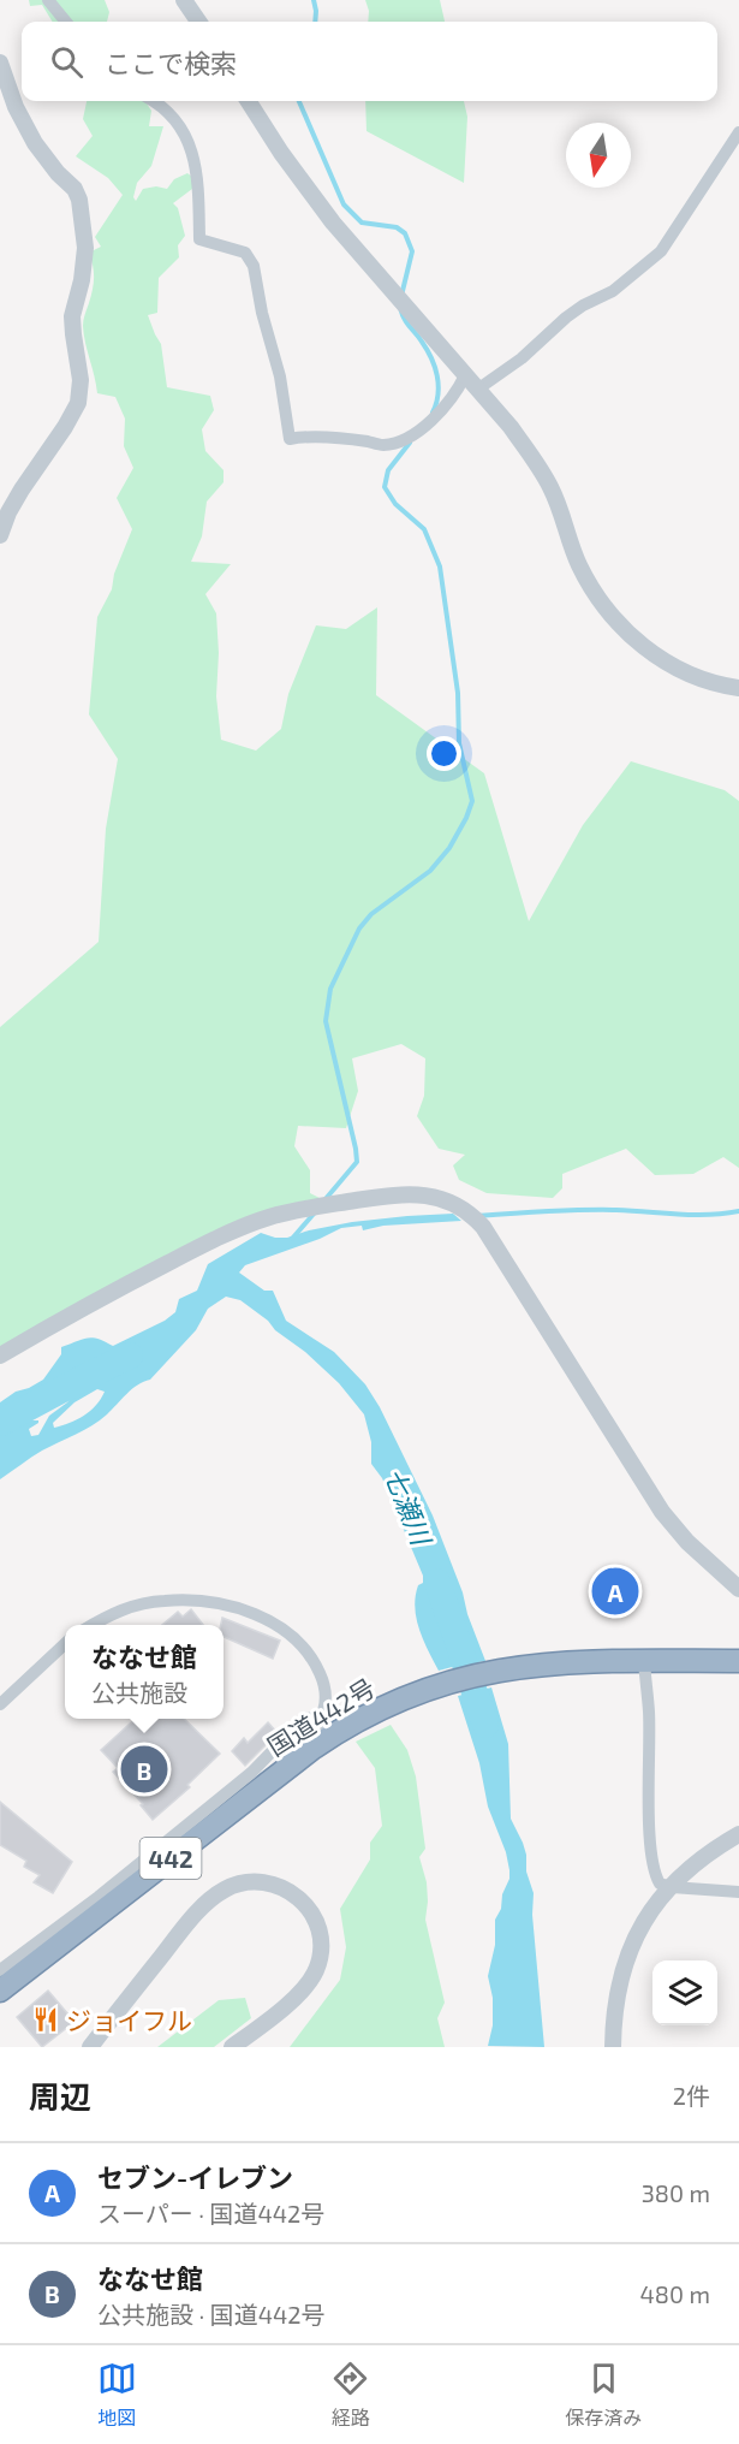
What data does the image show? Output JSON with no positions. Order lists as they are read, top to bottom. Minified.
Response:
{"streets":{"highway":["国道442号","442"]},"water":["七瀬川"],"places":{"restaurant":["ジョイフル"]},"north":"bottom","page":{"search":"ここで検索","pins":["A","B"],"popup":["ななせ館","公共施設"],"heading":["周辺","2件"],"list":[{"mark":"A","name":"セブン-イレブン","note":"スーパー · 国道442号","value":"380 m"},{"mark":"B","name":"ななせ館","note":"公共施設 · 国道442号","value":"480 m"}],"nav":["地図","経路","保存済み"]}}
